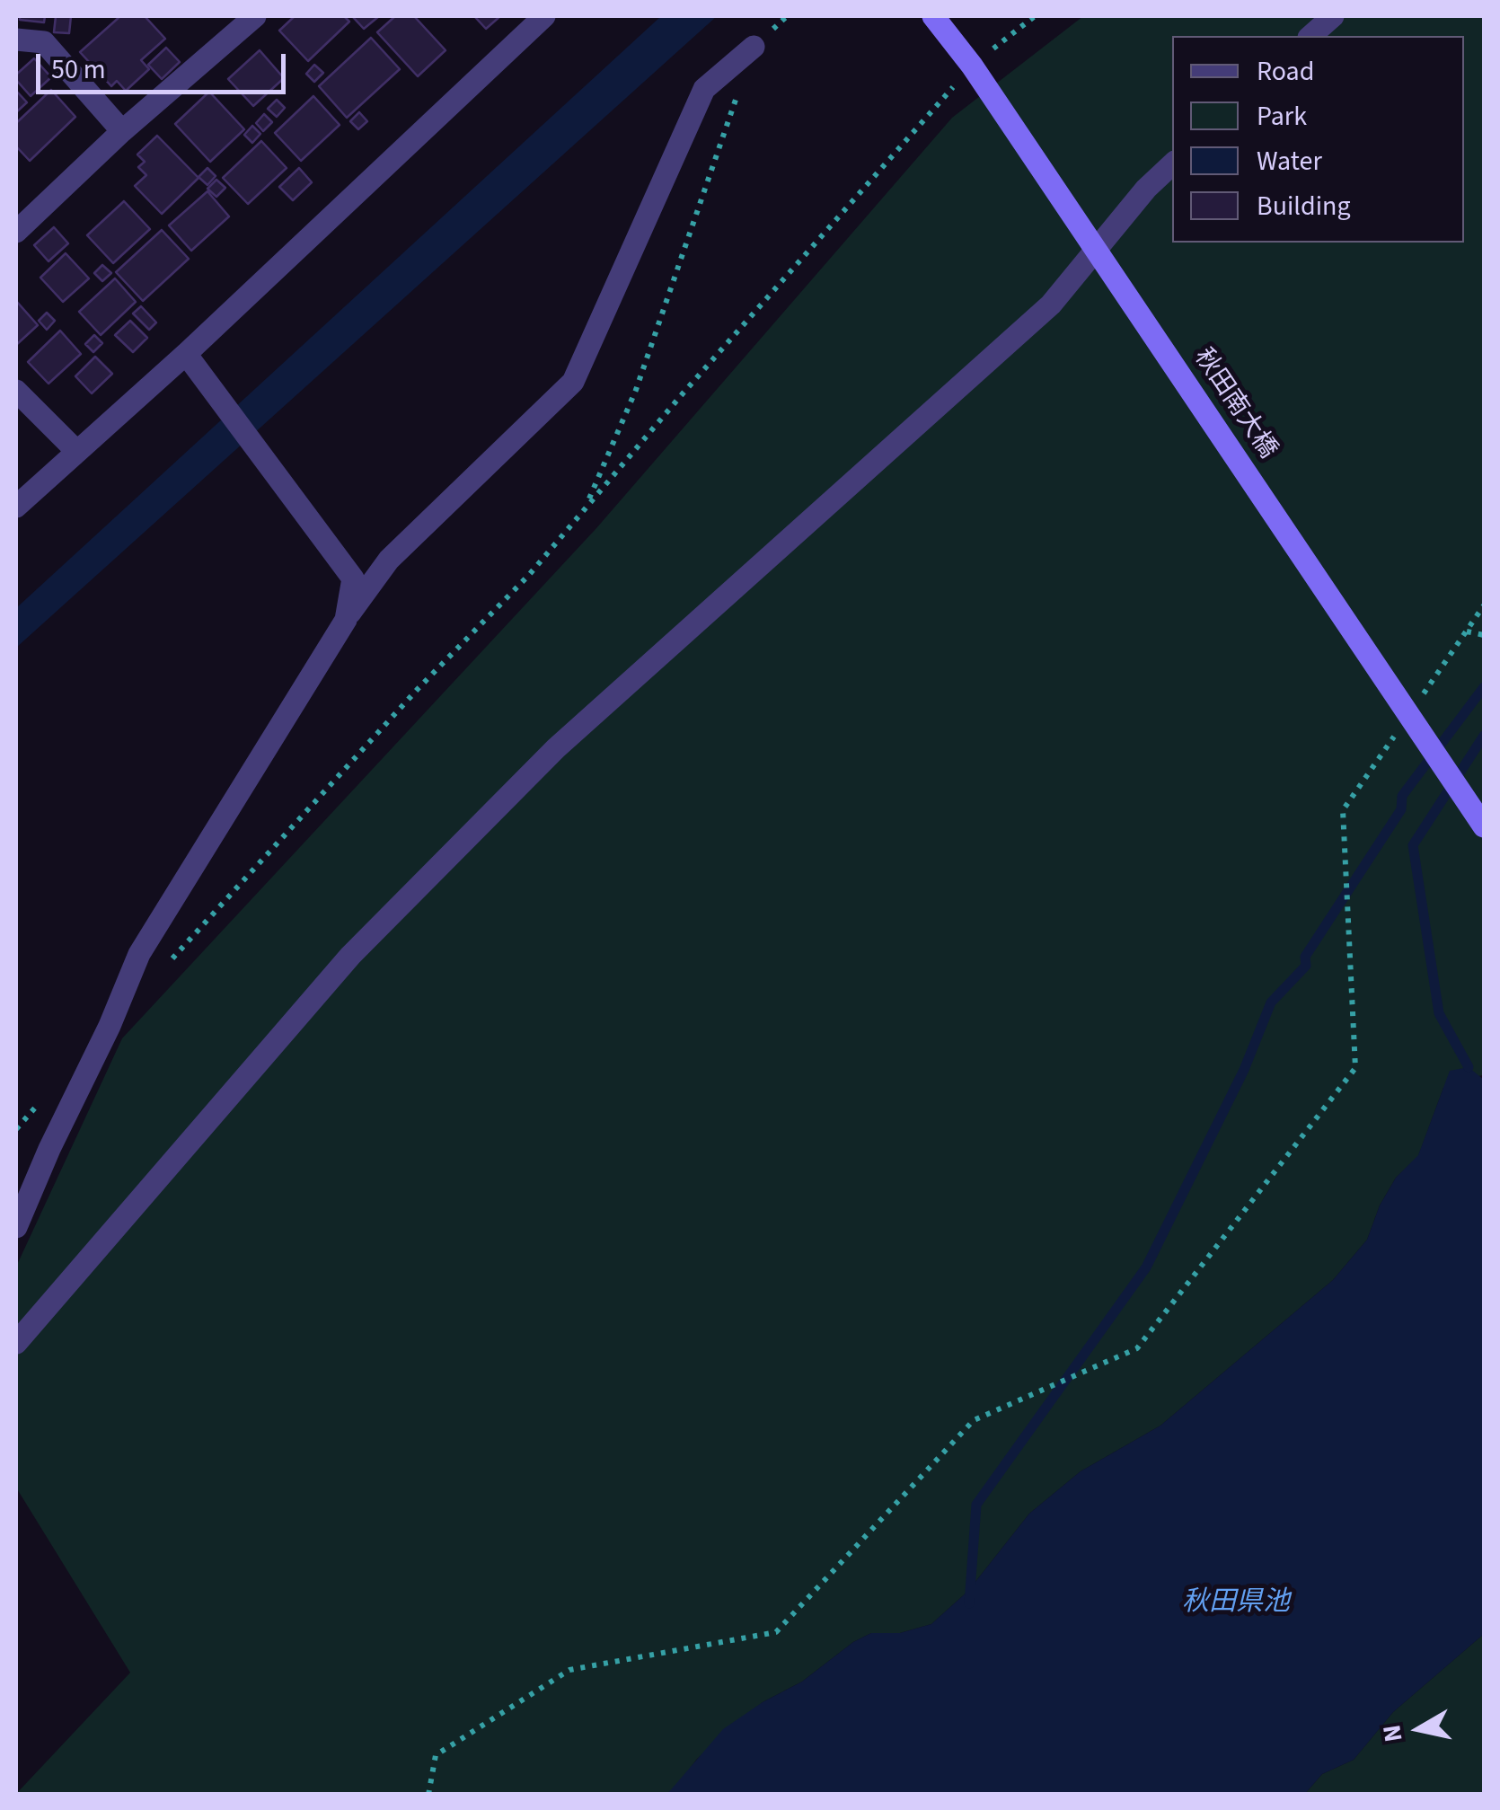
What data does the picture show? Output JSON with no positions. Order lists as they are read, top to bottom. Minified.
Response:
{"streets":{"street":["秋田南大橋"]},"water":["秋田県池"],"legend":["Road","Park","Water","Building"],"scale_bar":"50 m","north":"left"}
